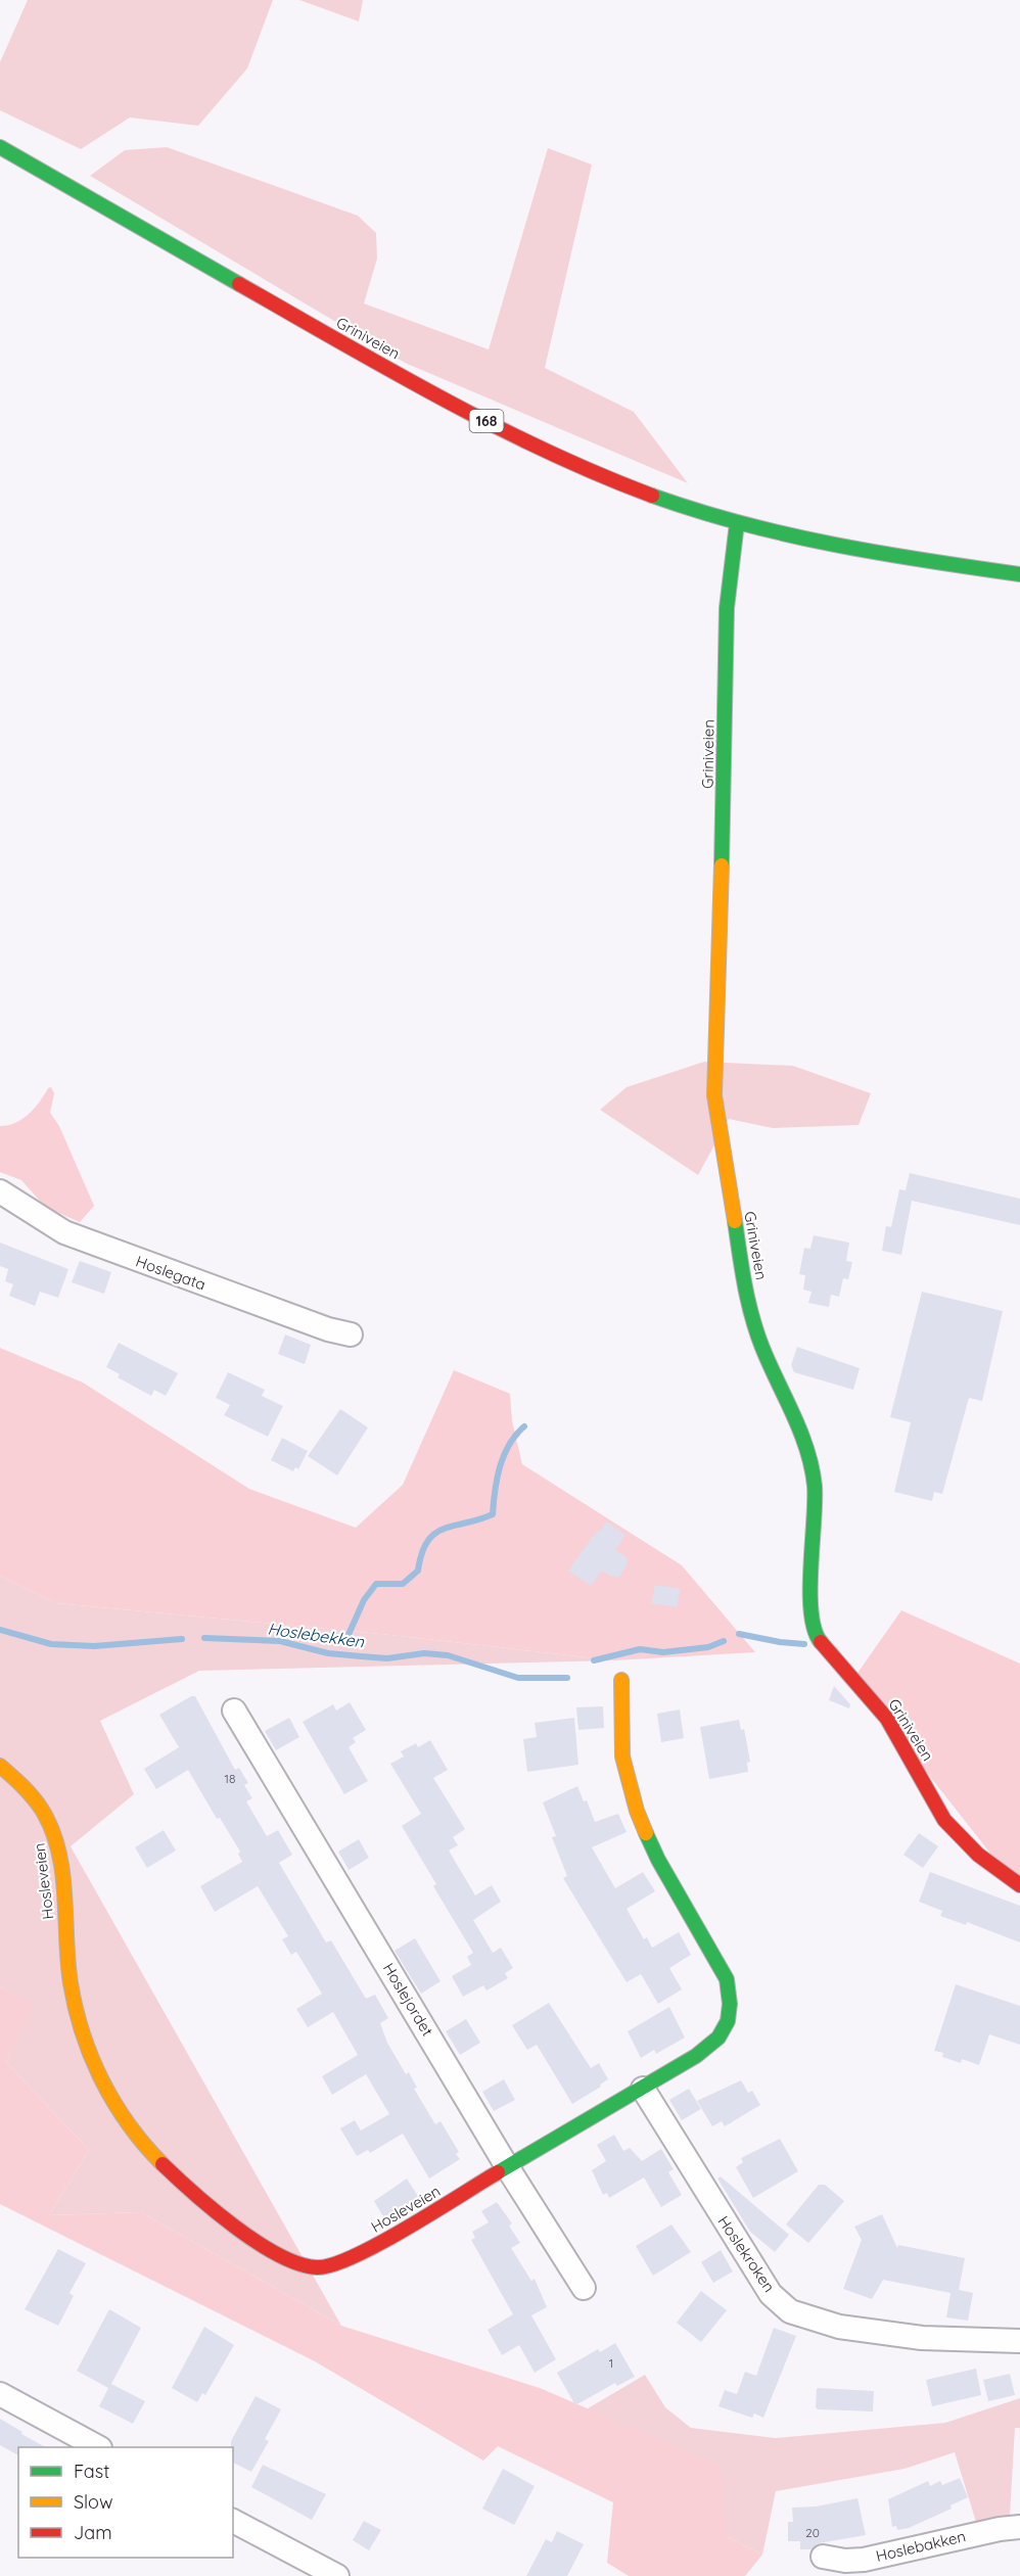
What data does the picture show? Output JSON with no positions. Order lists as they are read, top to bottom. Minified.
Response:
{"streets":{"street":["Griniveien","168","Hoslegata","Hosleveien","Hoslejordet","Hoslekroken","Hoslebakken"]},"crossings":[["Hosleveien","Hoslejordet"],["Hosleveien","Hoslekroken"]],"water":["Hoslebekken"],"house_numbers":["18","1","20"],"legend":["Fast","Slow","Jam"]}
